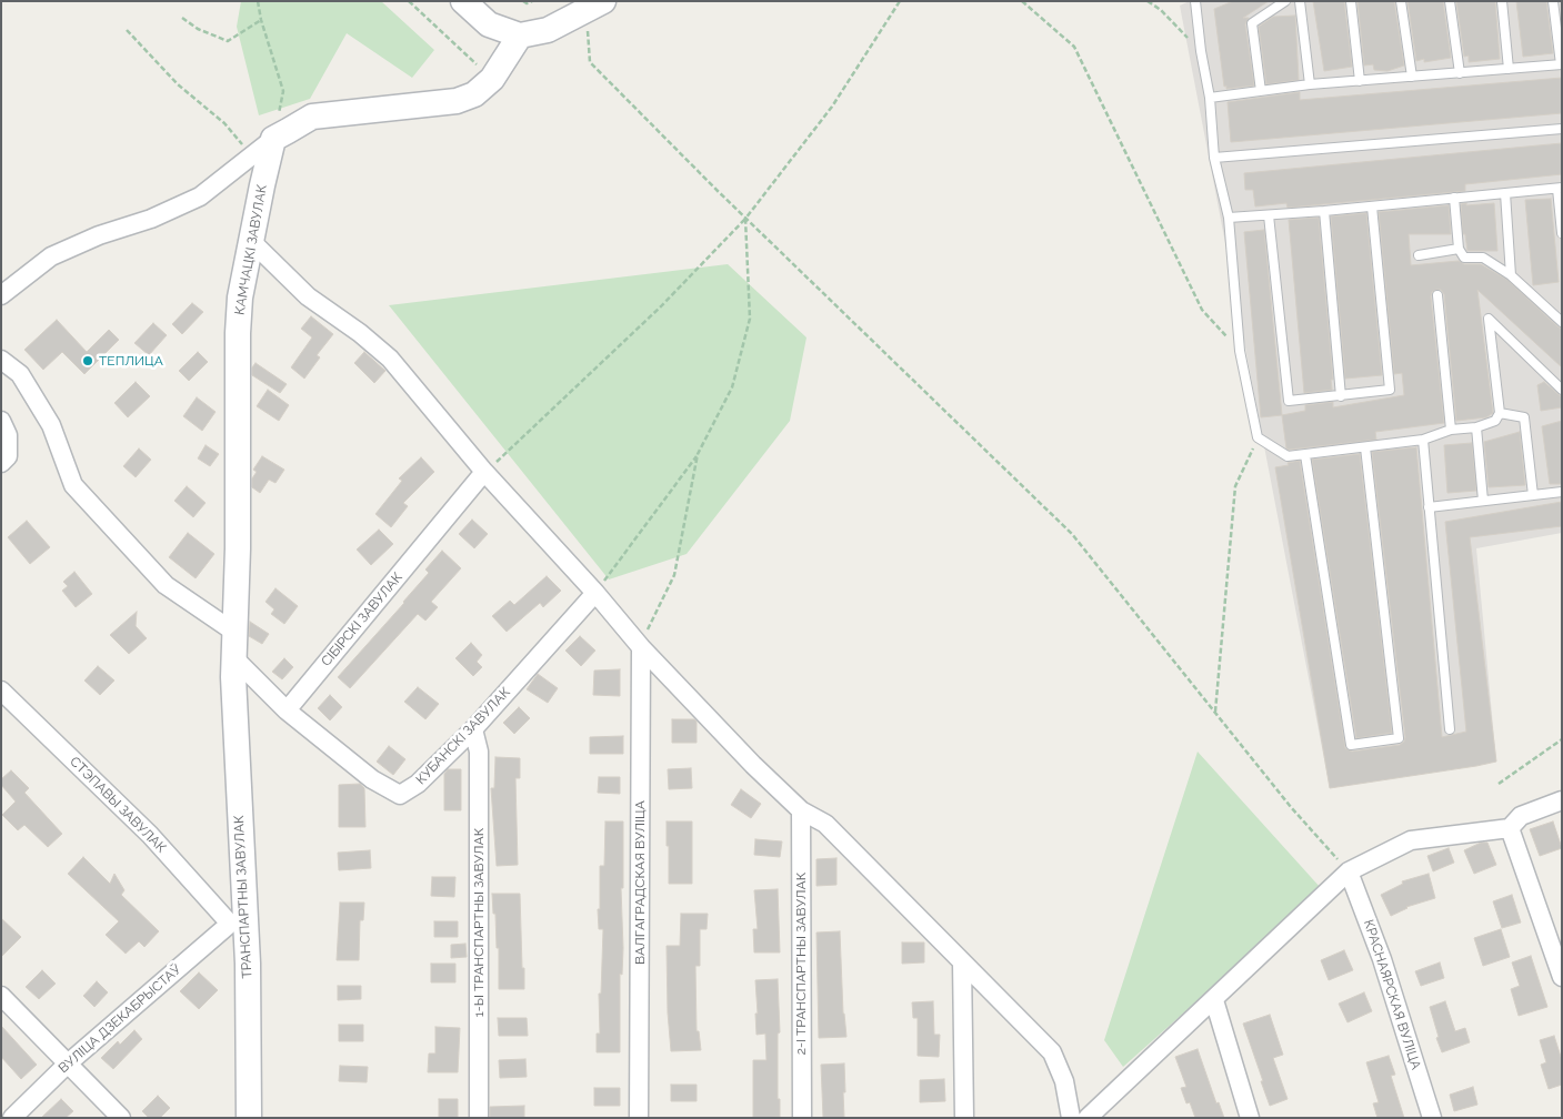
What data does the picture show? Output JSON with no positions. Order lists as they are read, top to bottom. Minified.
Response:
{"streets":{"main road":["КАМЧАЦКІ ЗАВУЛАК","ТРАНСПАРТНЫ ЗАВУЛАК"],"street":["СІБІРСКІ ЗАВУЛАК","КУБАНСКІ ЗАВУЛАК","СТЭПАВЫ ЗАВУЛАК","ВАЛГАГРАДСКАЯ ВУЛІЦА","1-Ы ТРАНСПАРТНЫ ЗАВУЛАК","2-І ТРАНСПАРТНЫ ЗАВУЛАК","КРАСНАЯРСКАЯ ВУЛІЦА","ВУЛІЦА ДЗЕКАБРЫСТАЎ"]},"crossings":[["КАМЧАЦКІ ЗАВУЛАК","ТРАНСПАРТНЫ ЗАВУЛАК"],["СІБІРСКІ ЗАВУЛАК","КУБАНСКІ ЗАВУЛАК"],["КУБАНСКІ ЗАВУЛАК","1-Ы ТРАНСПАРТНЫ ЗАВУЛАК"],["СТЭПАВЫ ЗАВУЛАК","ТРАНСПАРТНЫ ЗАВУЛАК"],["СТЭПАВЫ ЗАВУЛАК","ВУЛІЦА ДЗЕКАБРЫСТАЎ"],["ТРАНСПАРТНЫ ЗАВУЛАК","ВУЛІЦА ДЗЕКАБРЫСТАЎ"]],"places":["ТЕПЛИЦА"]}
